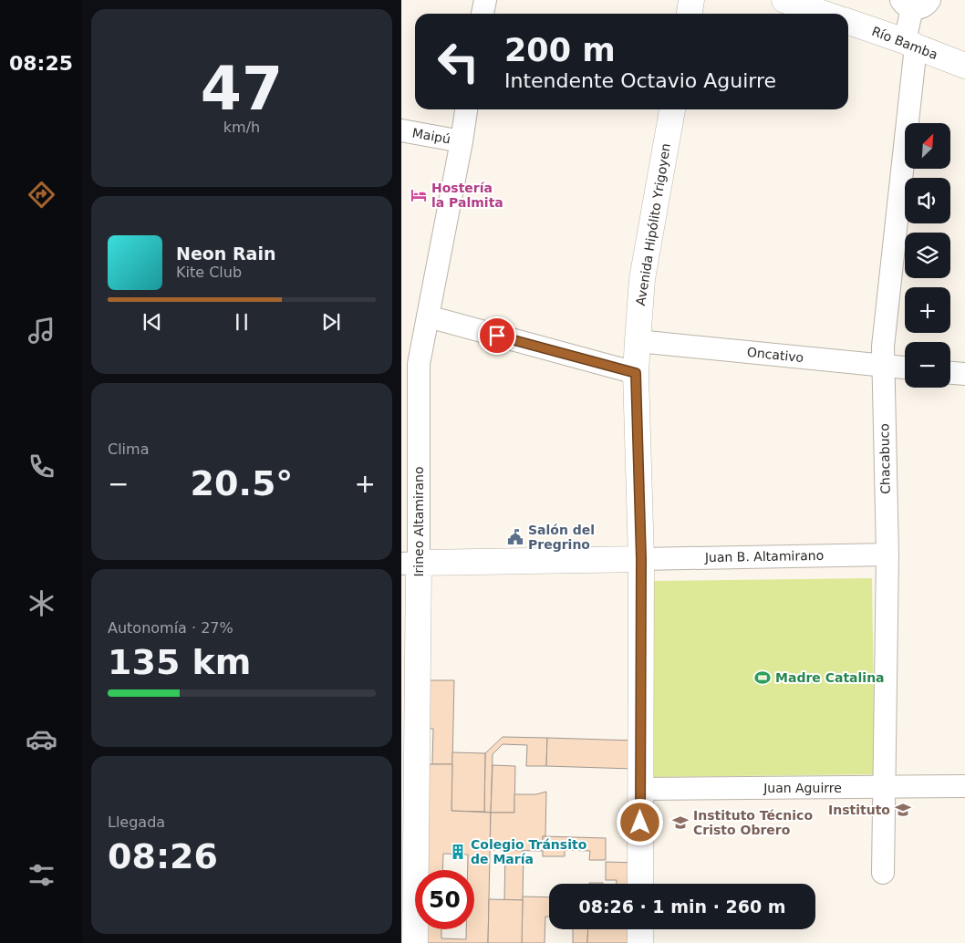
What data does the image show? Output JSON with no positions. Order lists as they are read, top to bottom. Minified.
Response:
{"streets":{"main road":["Río Bamba","Avenida Hipólito Yrigoyen","Irineo Altamirano"],"street":["Maipú","Oncativo","Chacabuco","Juan B. Altamirano","Juan Aguirre"]},"crossings":[["Río Bamba","Chacabuco"],["Maipú","Irineo Altamirano"],["Avenida Hipólito Yrigoyen","Oncativo"],["Avenida Hipólito Yrigoyen","Juan B. Altamirano"],["Avenida Hipólito Yrigoyen","Juan Aguirre"],["Oncativo","Chacabuco"],["Chacabuco","Juan B. Altamirano"],["Chacabuco","Juan Aguirre"]],"places":{"hotel":["Hostería la Palmita"],"public building":["Salón del Pregrino"],"sports":["Madre Catalina"],"school or university":["Instituto","Instituto Técnico Cristo Obrero"],"building":["Colegio Tránsito de María"]},"north":"top right","page":{"tabs":"08:25","tile":[["47","km/h"],"Clima",["Autonomía · 27%","135 km"],["Llegada","08:26"]],"turn":["200 m","Intendente Octavio Aguirre"],"map_buttons":["+","−"],"song":["Neon Rain","Kite Club"],"heat":["−","20.5°","+"],"limit":"50","trip":"08:26 · 1 min · 260 m"}}
